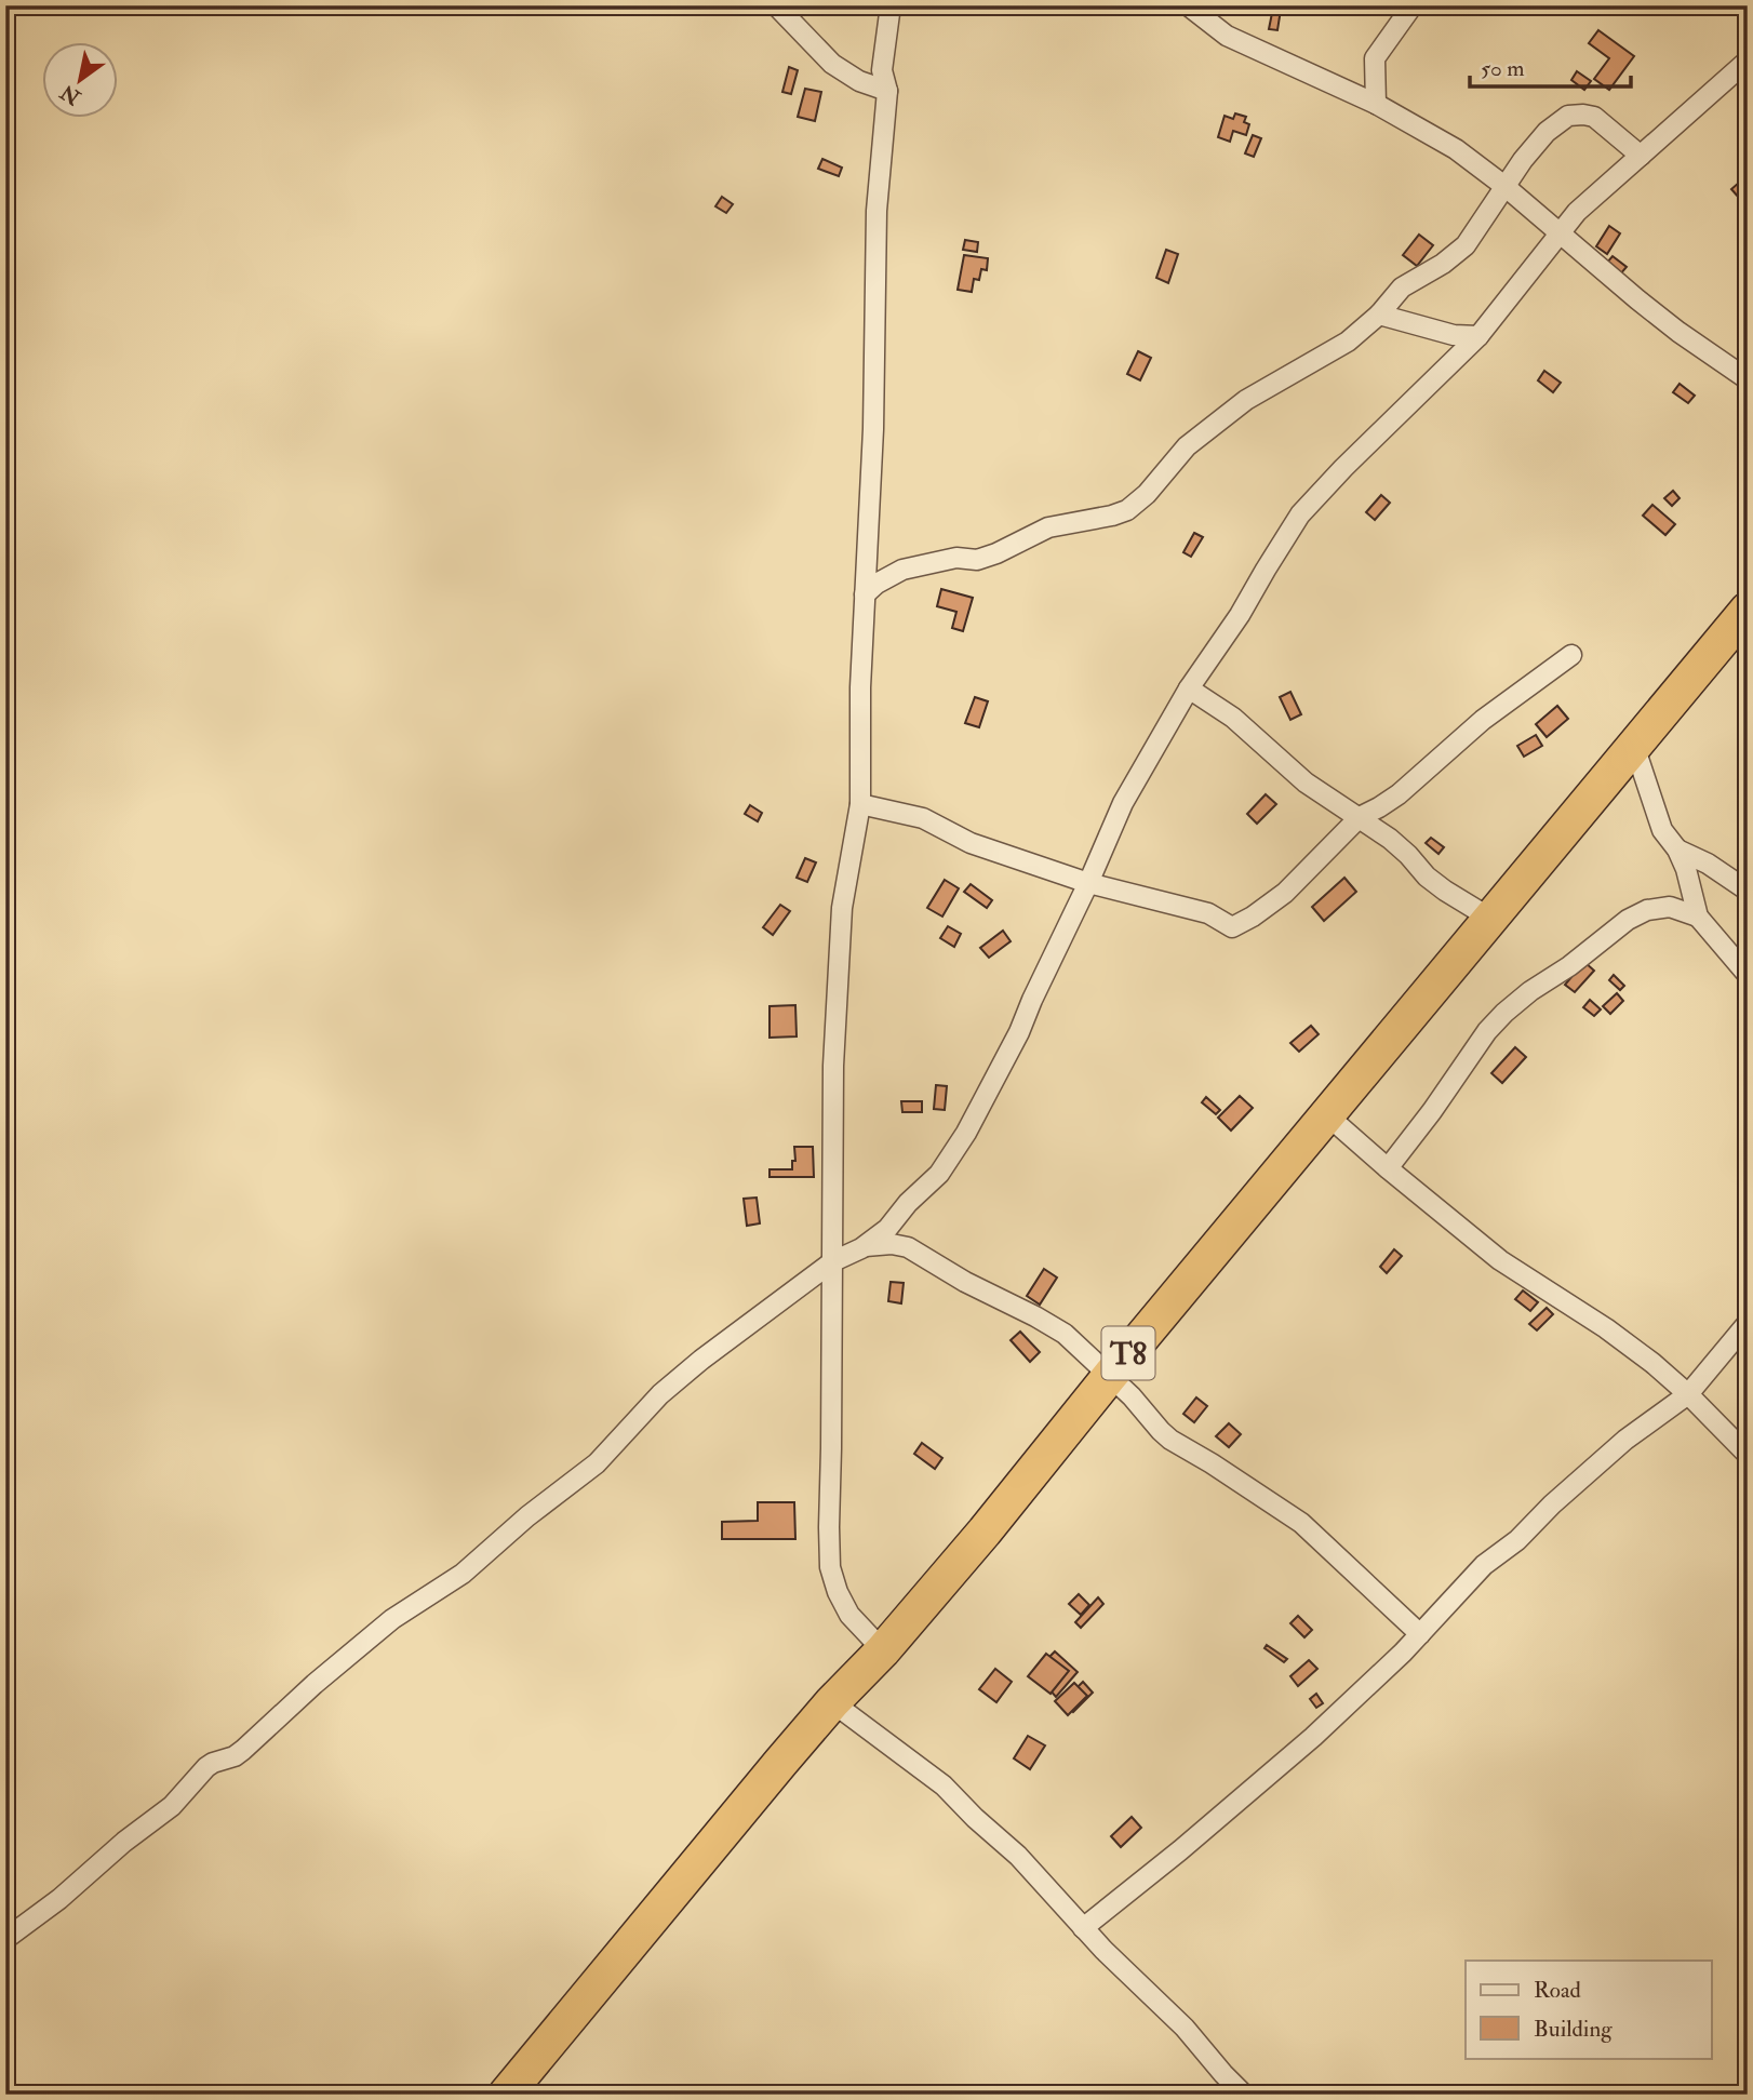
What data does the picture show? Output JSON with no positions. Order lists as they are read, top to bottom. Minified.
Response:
{"streets":{"highway":["T8"]},"legend":["Road","Building"],"scale_bar":"50 m","north":"bottom left"}
